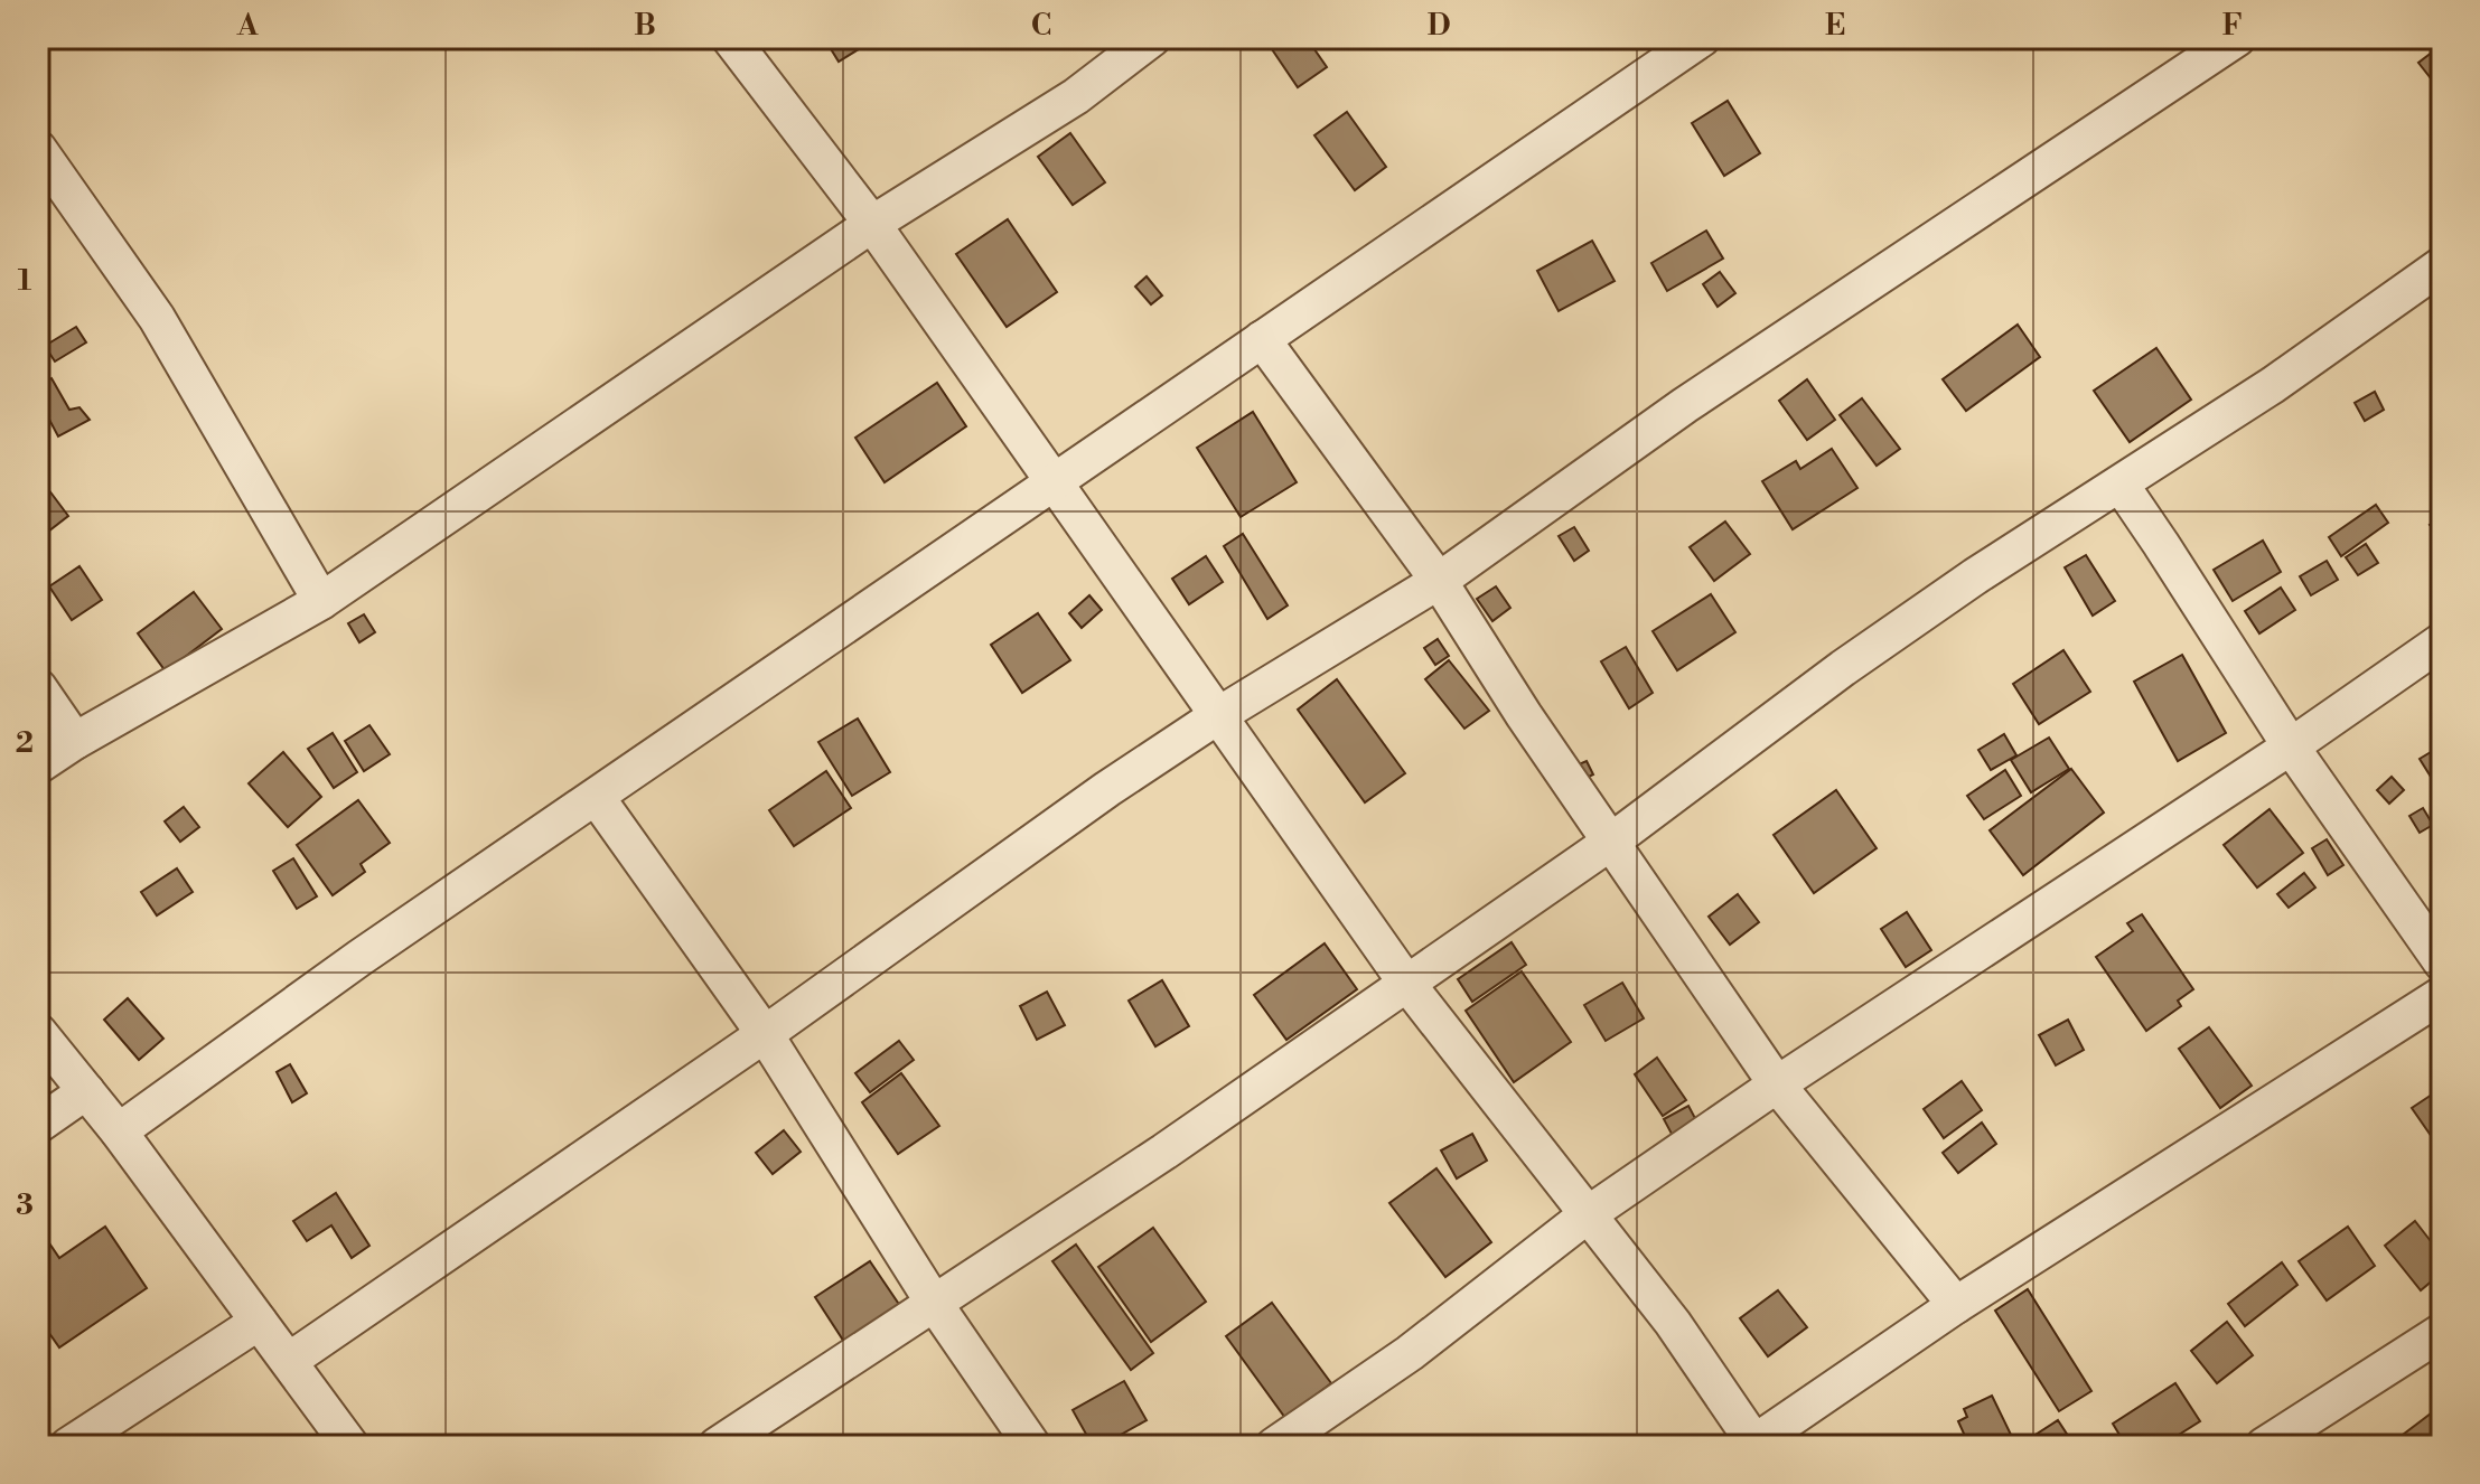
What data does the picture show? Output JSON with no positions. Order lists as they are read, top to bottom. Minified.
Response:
{"grid":{"columns":["A","B","C","D","E","F"],"rows":["1","2","3"]}}
